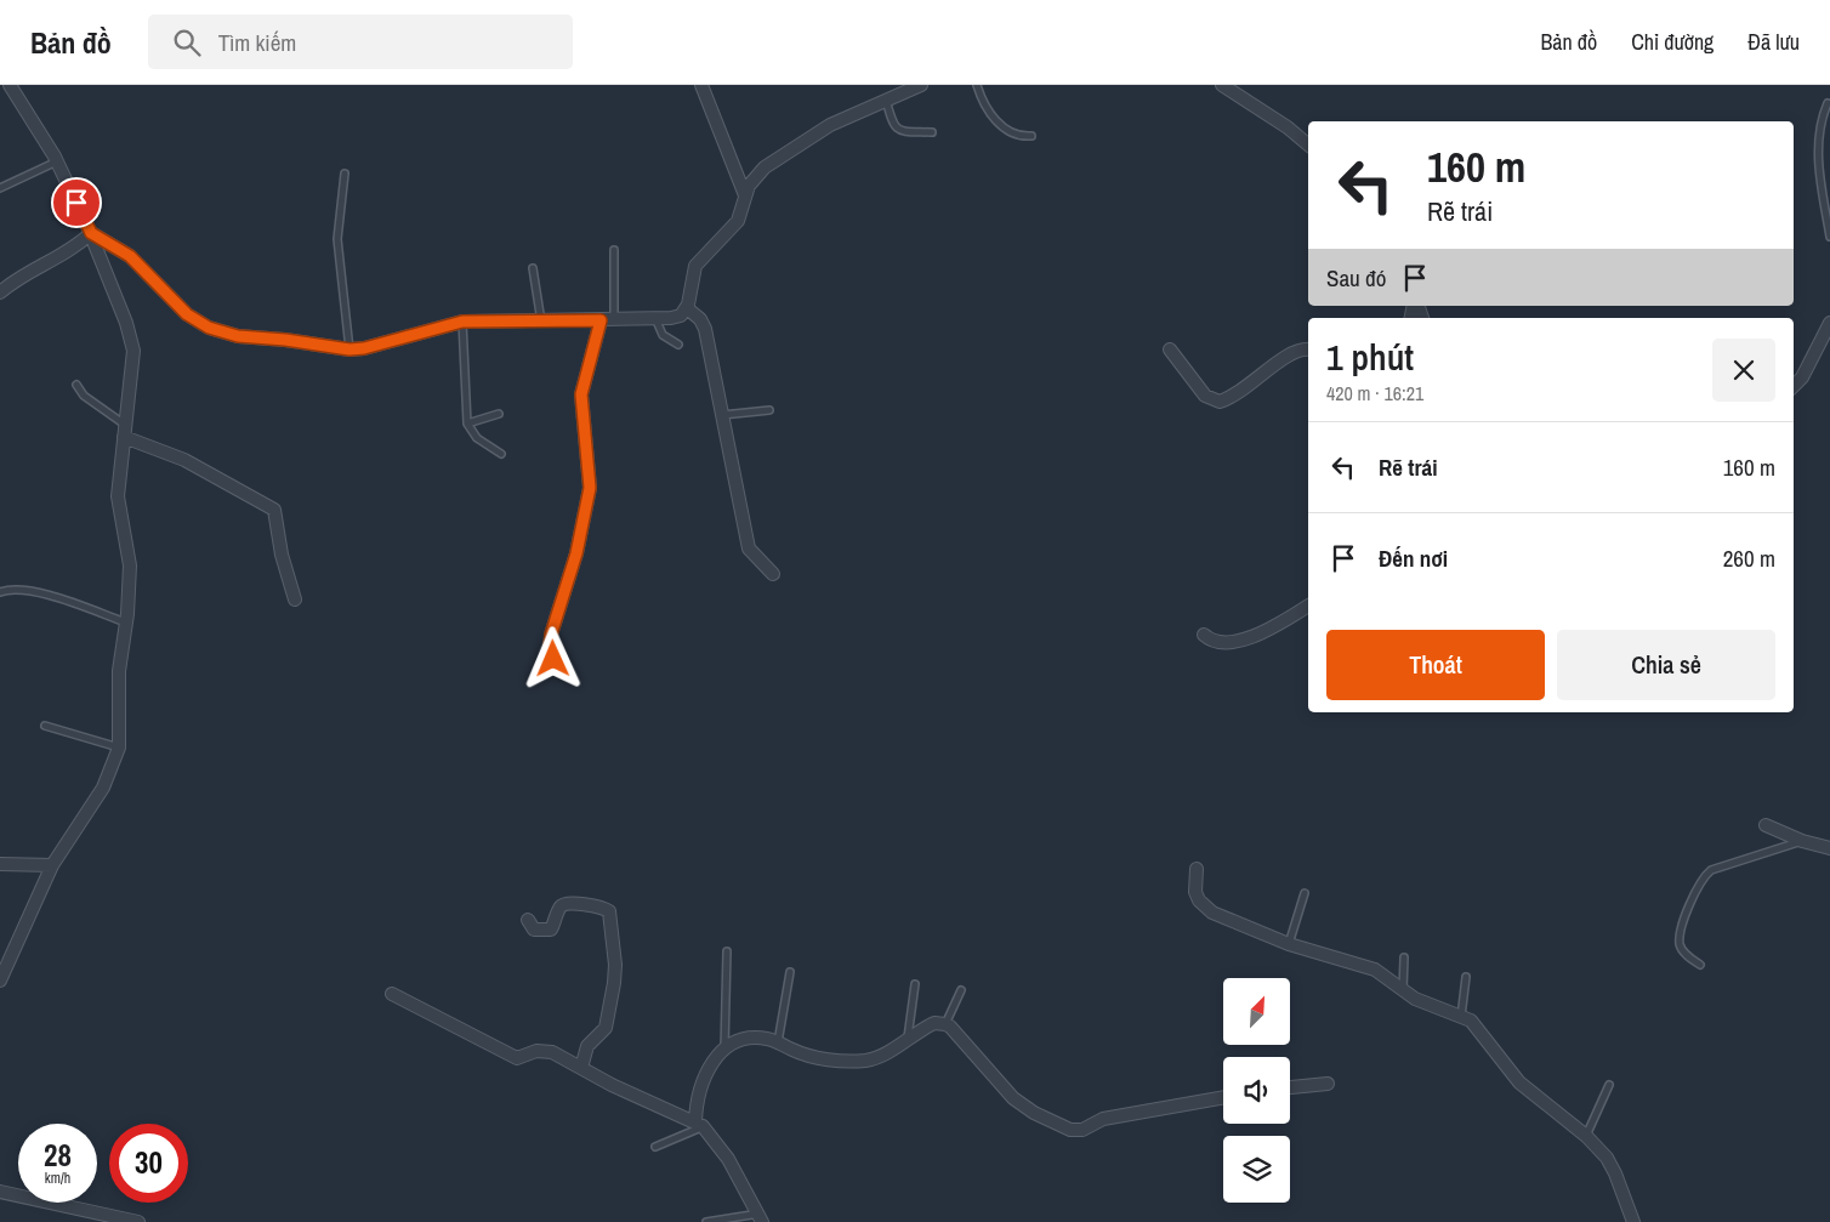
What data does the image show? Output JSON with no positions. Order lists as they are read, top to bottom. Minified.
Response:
{"north":"top right","page":{"header":"Bản đồ","search":"Tìm kiếm","nav":["Bản đồ","Chỉ đường","Đã lưu"],"turn":["160 m","Rẽ trái"],"then":"Sau đó","heading":["1 phút","420 m · 16:21"],"list":[{"name":"Rẽ trái","value":"160 m"},{"name":"Đến nơi","value":"260 m"}],"buttons":["Thoát","Chia sẻ"],"speed":"28 km/h","limit":"30"}}
